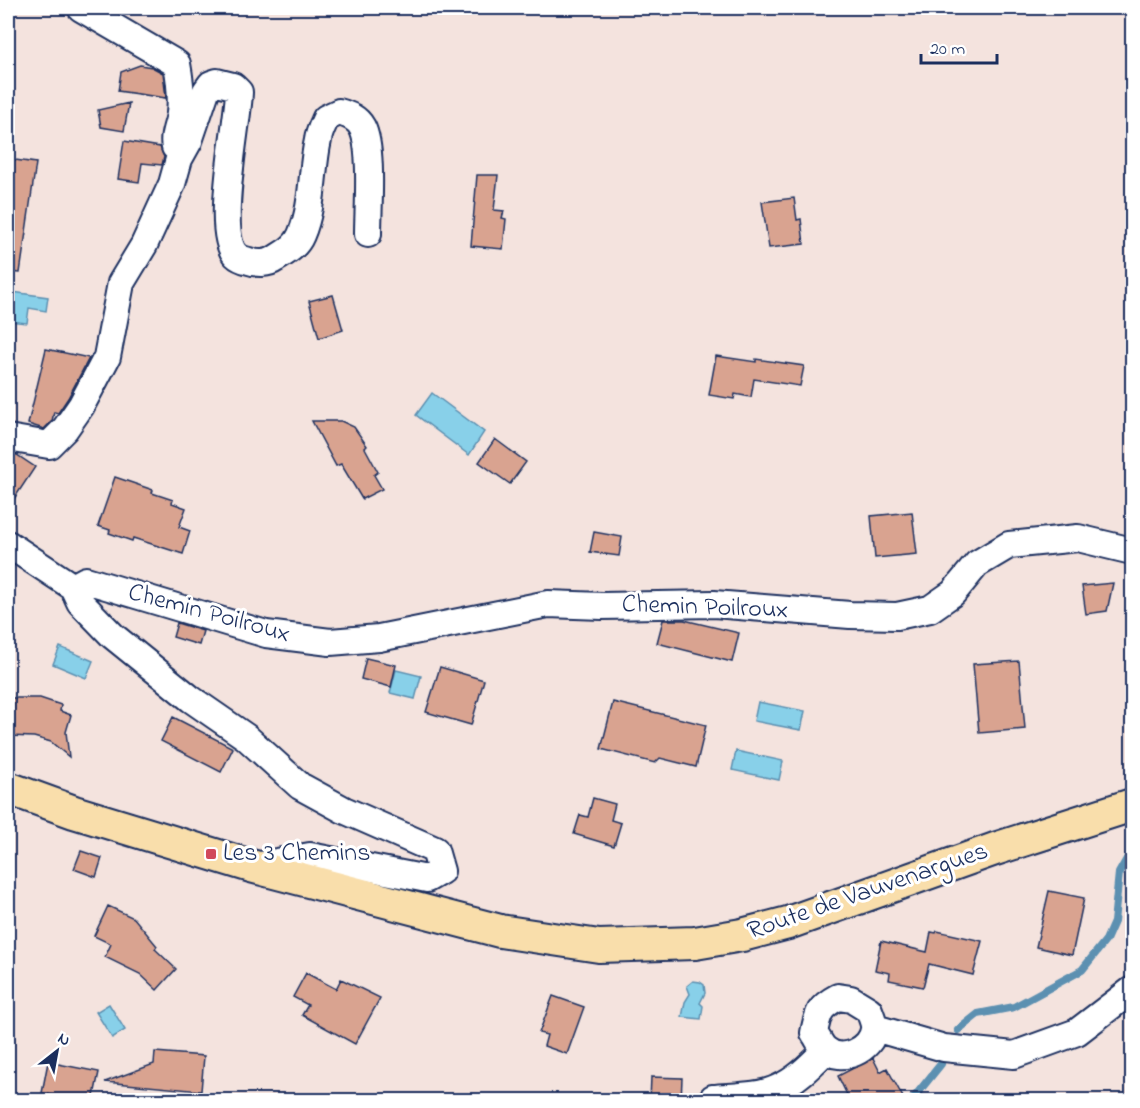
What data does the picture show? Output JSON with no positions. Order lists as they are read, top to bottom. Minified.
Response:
{"streets":{"main road":["Route de Vauvenargues"],"street":["Chemin Poilroux"]},"crossings":[["Chemin Poilroux","Route de Vauvenargues"]],"places":{"transit":["Les 3 Chemins"]},"scale_bar":"20 m","north":"top right"}
